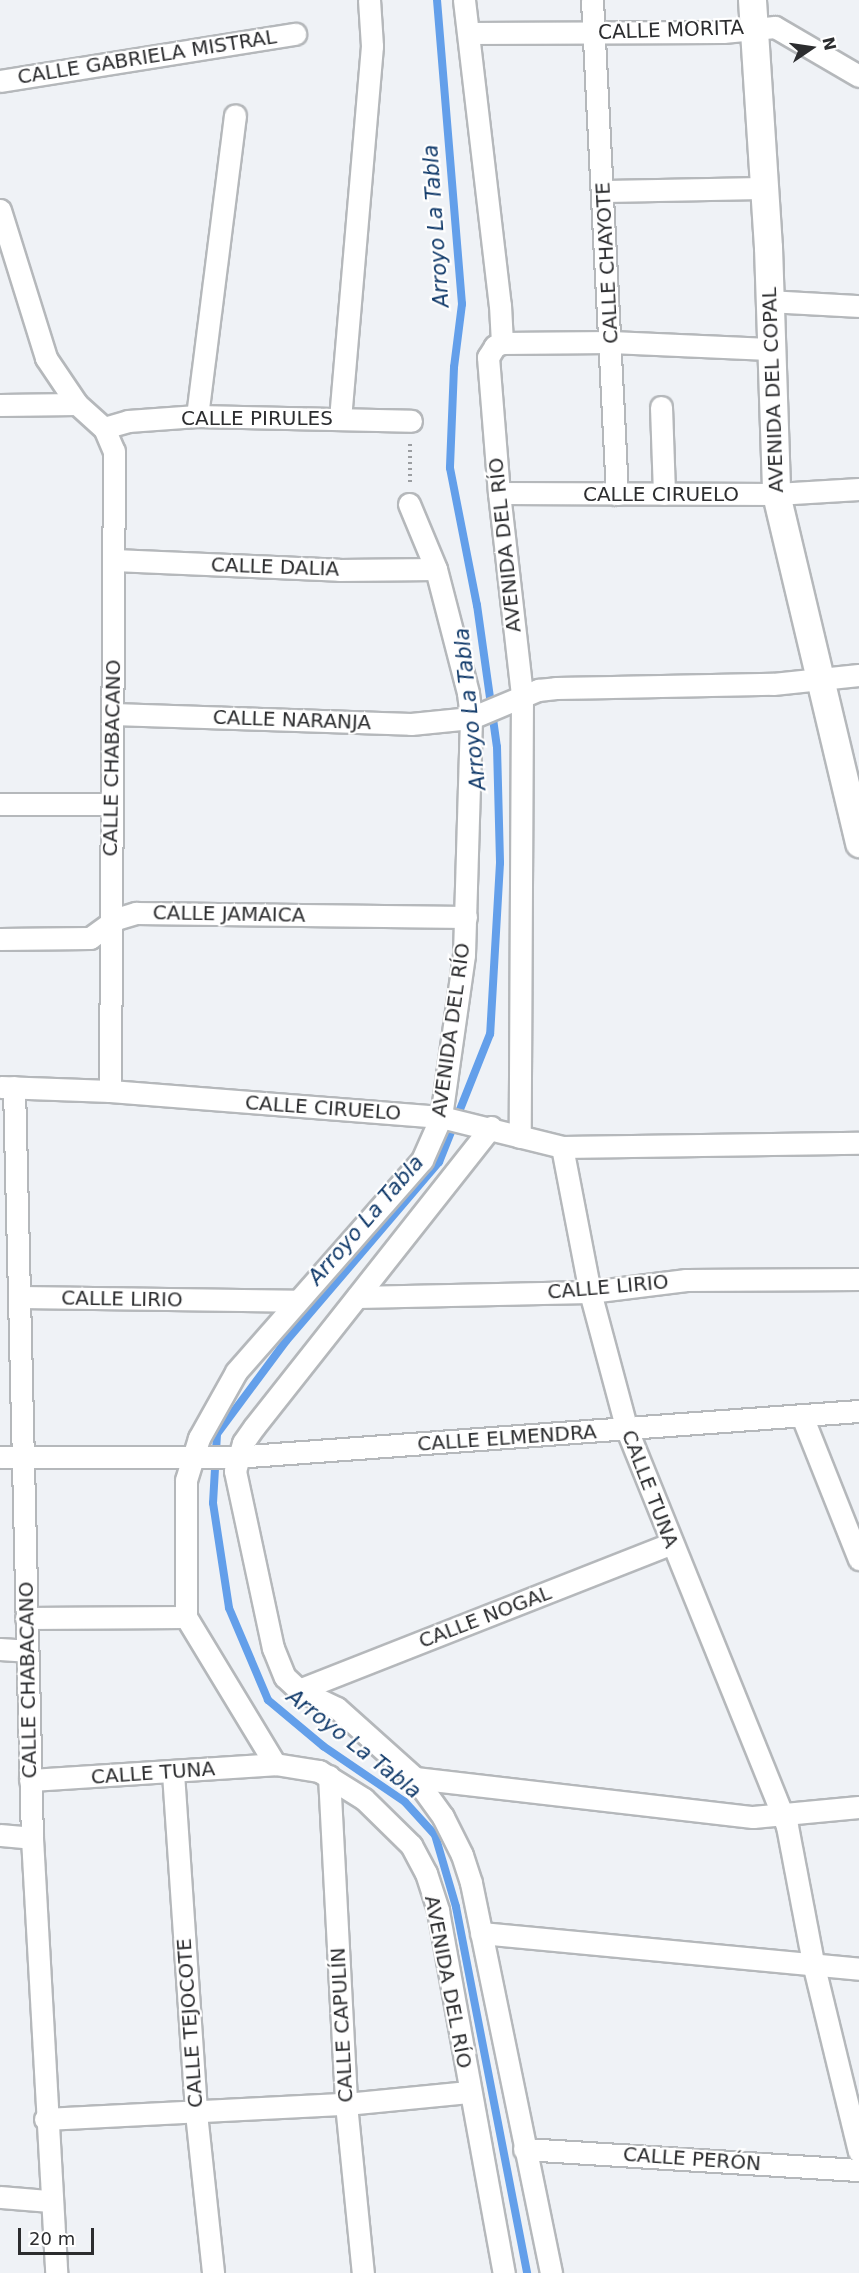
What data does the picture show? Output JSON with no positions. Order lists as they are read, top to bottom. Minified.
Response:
{"streets":{"street":["CALLE MORITA","CALLE GABRIELA MISTRAL","CALLE CHAYOTE","AVENIDA DEL COPAL","CALLE PIRULES","CALLE CIRUELO","AVENIDA DEL RÍO","CALLE DALIA","CALLE NARANJA","CALLE CHABACANO","CALLE JAMAICA","CALLE LIRIO","CALLE ELMENDRA","CALLE TUNA","CALLE NOGAL","CALLE TEJOCOTE","CALLE CAPULÍN","CALLE PERÓN"]},"crossings":[["CALLE MORITA","CALLE CHAYOTE"],["CALLE MORITA","AVENIDA DEL COPAL"],["CALLE CHAYOTE","CALLE CIRUELO"],["AVENIDA DEL COPAL","CALLE CIRUELO"],["CALLE PIRULES","CALLE CHABACANO"],["CALLE CIRUELO","AVENIDA DEL RÍO"],["CALLE CIRUELO","CALLE CHABACANO"],["CALLE CIRUELO","CALLE TUNA"],["AVENIDA DEL RÍO","CALLE DALIA"],["AVENIDA DEL RÍO","CALLE NARANJA"],["AVENIDA DEL RÍO","CALLE JAMAICA"],["AVENIDA DEL RÍO","CALLE LIRIO"],["AVENIDA DEL RÍO","CALLE ELMENDRA"],["AVENIDA DEL RÍO","CALLE TUNA"],["AVENIDA DEL RÍO","CALLE CAPULÍN"],["CALLE DALIA","CALLE CHABACANO"],["CALLE NARANJA","CALLE CHABACANO"],["CALLE CHABACANO","CALLE JAMAICA"],["CALLE CHABACANO","CALLE LIRIO"],["CALLE CHABACANO","CALLE ELMENDRA"],["CALLE CHABACANO","CALLE TUNA"],["CALLE LIRIO","CALLE TUNA"],["CALLE ELMENDRA","CALLE TUNA"],["CALLE TUNA","CALLE NOGAL"],["CALLE TUNA","CALLE TEJOCOTE"]],"water":["Arroyo La Tabla"],"scale_bar":"20 m","north":"right"}
